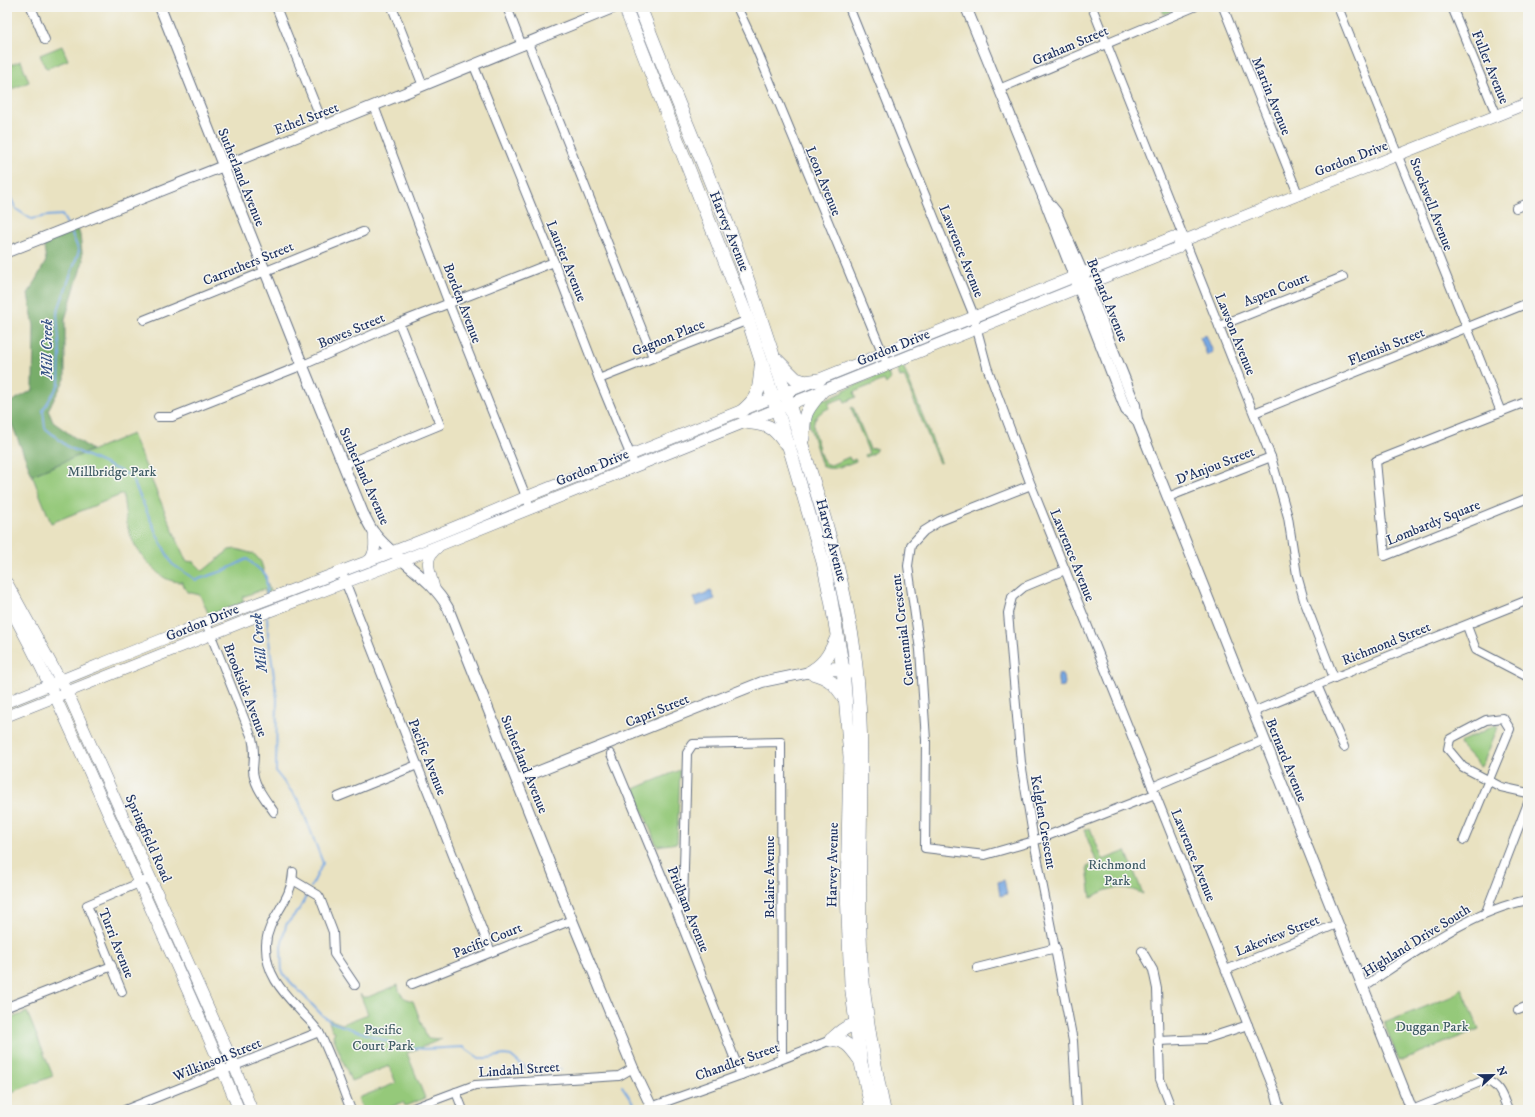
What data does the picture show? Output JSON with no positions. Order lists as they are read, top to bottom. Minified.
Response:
{"streets":{"highway":["Harvey Avenue"],"main road":["Gordon Drive","Springfield Road"],"street":["Graham Street","Fuller Avenue","Martin Avenue","Ethel Street","Sutherland Avenue","Leon Avenue","Stockwell Avenue","Lawrence Avenue","Laurier Avenue","Carruthers Street","Aspen Court","Bernard Avenue","Borden Avenue","Bowes Street","Lawson Avenue","Gagnon Place","Flemish Street","D'Anjou Street","Lombardy Square","Centennial Crescent","Richmond Street","Brookside Avenue","Capri Street","Pacific Avenue","Kelglen Crescent","Belaire Avenue","Pridham Avenue","Lakeview Street","Pacific Court","Highland Drive South","Turri Avenue","Wilkinson Street","Chandler Street","Lindahl Street"]},"crossings":[["Graham Street","Bernard Avenue"],["Graham Street","Lawson Avenue"],["Fuller Avenue","Gordon Drive"],["Martin Avenue","Gordon Drive"],["Ethel Street","Sutherland Avenue"],["Ethel Street","Laurier Avenue"],["Ethel Street","Borden Avenue"],["Gordon Drive","Sutherland Avenue"],["Gordon Drive","Leon Avenue"],["Gordon Drive","Stockwell Avenue"],["Gordon Drive","Harvey Avenue"],["Gordon Drive","Lawrence Avenue"],["Gordon Drive","Laurier Avenue"],["Gordon Drive","Bernard Avenue"],["Gordon Drive","Borden Avenue"],["Gordon Drive","Lawson Avenue"],["Gordon Drive","Brookside Avenue"],["Gordon Drive","Pacific Avenue"],["Gordon Drive","Springfield Road"],["Sutherland Avenue","Carruthers Street"],["Sutherland Avenue","Bowes Street"],["Sutherland Avenue","Capri Street"],["Sutherland Avenue","Pacific Court"],["Sutherland Avenue","Chandler Street"],["Sutherland Avenue","Lindahl Street"],["Stockwell Avenue","Flemish Street"],["Stockwell Avenue","Lombardy Square"],["Harvey Avenue","Gagnon Place"],["Lawrence Avenue","Centennial Crescent"],["Lawrence Avenue","Kelglen Crescent"],["Lawrence Avenue","Lakeview Street"],["Laurier Avenue","Bowes Street"],["Laurier Avenue","Gagnon Place"],["Aspen Court","Lawson Avenue"],["Bernard Avenue","D'Anjou Street"],["Bernard Avenue","Richmond Street"],["Bernard Avenue","Lakeview Street"],["Bernard Avenue","Highland Drive South"],["Borden Avenue","Bowes Street"],["Lawson Avenue","Flemish Street"],["Lawson Avenue","D'Anjou Street"],["Lawson Avenue","Richmond Street"],["Centennial Crescent","Kelglen Crescent"],["Pacific Avenue","Pacific Court"],["Springfield Road","Turri Avenue"],["Springfield Road","Wilkinson Street"],["Belaire Avenue","Pridham Avenue"],["Belaire Avenue","Chandler Street"],["Pridham Avenue","Chandler Street"]],"water":["Mill Creek"],"parks":["Millbridge Park","Richmond Park","Duggan Park","Pacific Court Park"],"north":"right"}
